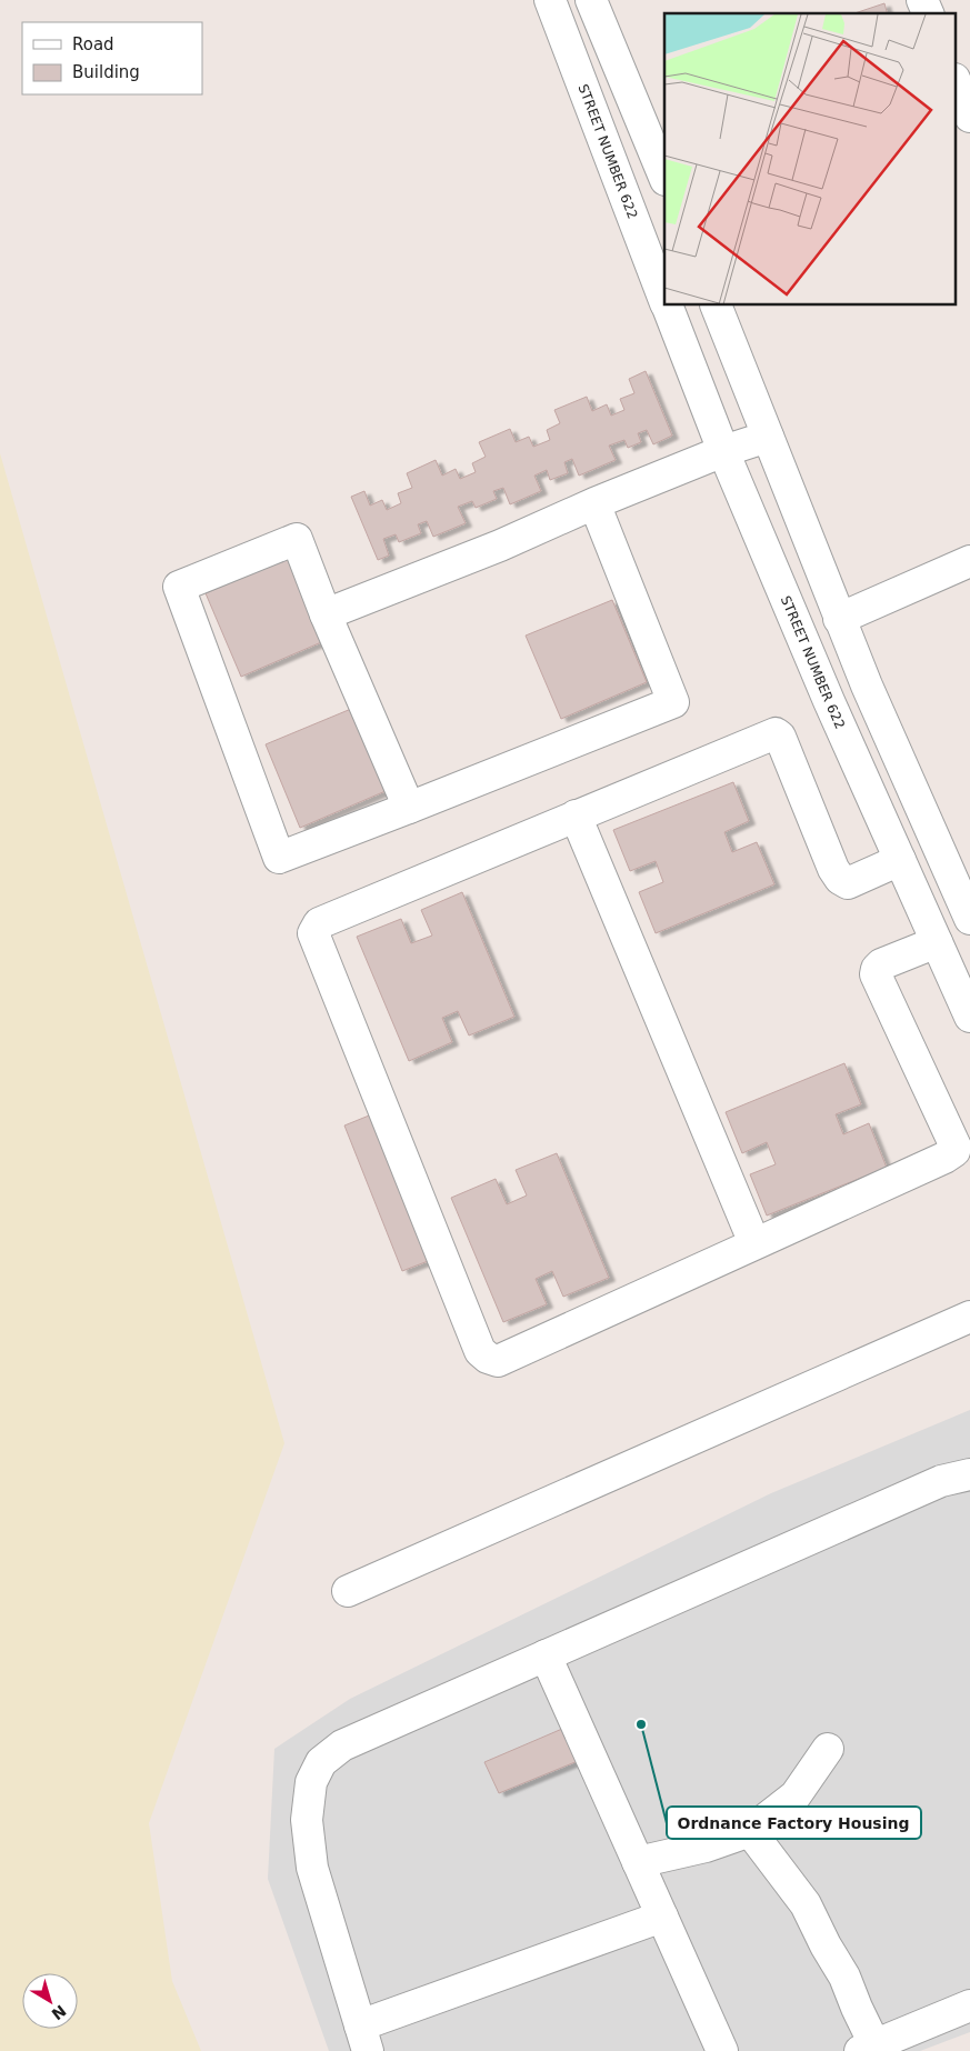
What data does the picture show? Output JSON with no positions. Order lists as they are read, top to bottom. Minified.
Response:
{"streets":{"street":["STREET NUMBER 622"]},"places":["Ordnance Factory Housing"],"legend":["Road","Building"],"north":"bottom right"}
